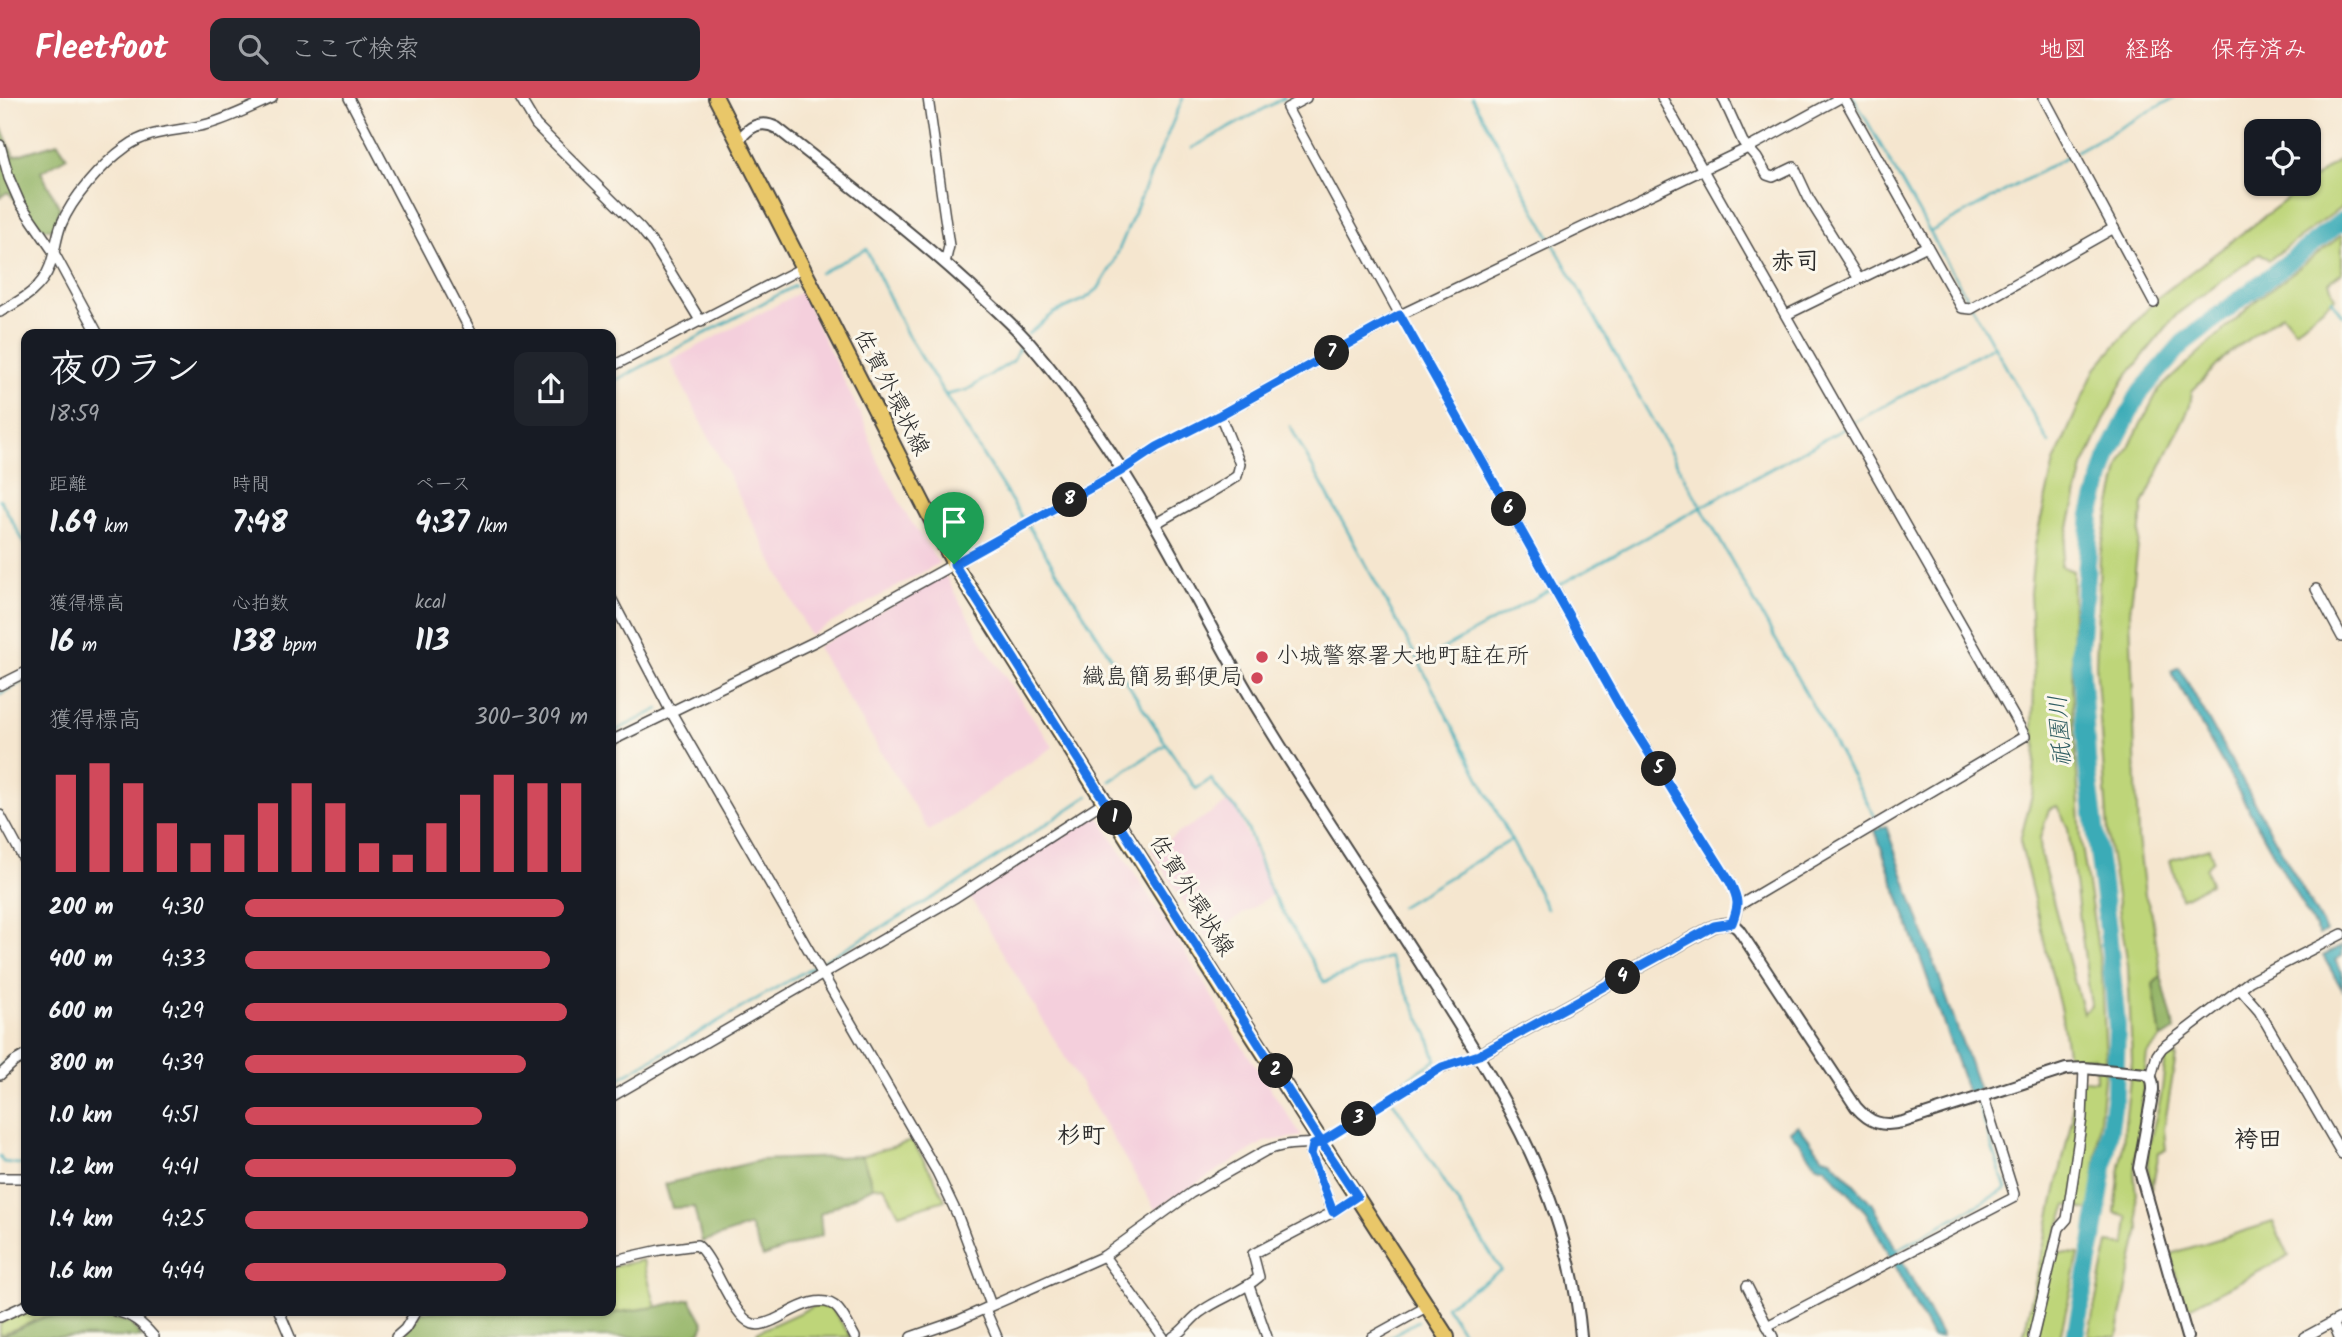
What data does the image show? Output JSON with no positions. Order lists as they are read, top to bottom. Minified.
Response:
{"streets":{"main road":["佐賀外環状線"]},"districts":["赤司","杉町","袴田"],"water":["祇園川"],"places":["小城警察署大地町駐在所","織島簡易郵便局"],"page":{"header":"Fleetfoot","search":"ここで検索","nav":["地図","経路","保存済み"],"heading":["夜のラン","18:59"],"pins":["7","8","6","5","1","4","2","3"],"stats":[["距離","1.69 km"],["時間","7:48"],["ペース","4:37 /km"],["獲得標高","16 m"],["心拍数","138 bpm"],["kcal","113"]],"chart":["獲得標高","300–309 m"],"list":[{"name":"200 m","note":"4:30"},{"name":"400 m","note":"4:33"},{"name":"600 m","note":"4:29"},{"name":"800 m","note":"4:39"},{"name":"1.0 km","note":"4:51"},{"name":"1.2 km","note":"4:41"},{"name":"1.4 km","note":"4:25"},{"name":"1.6 km","note":"4:44"}]}}
